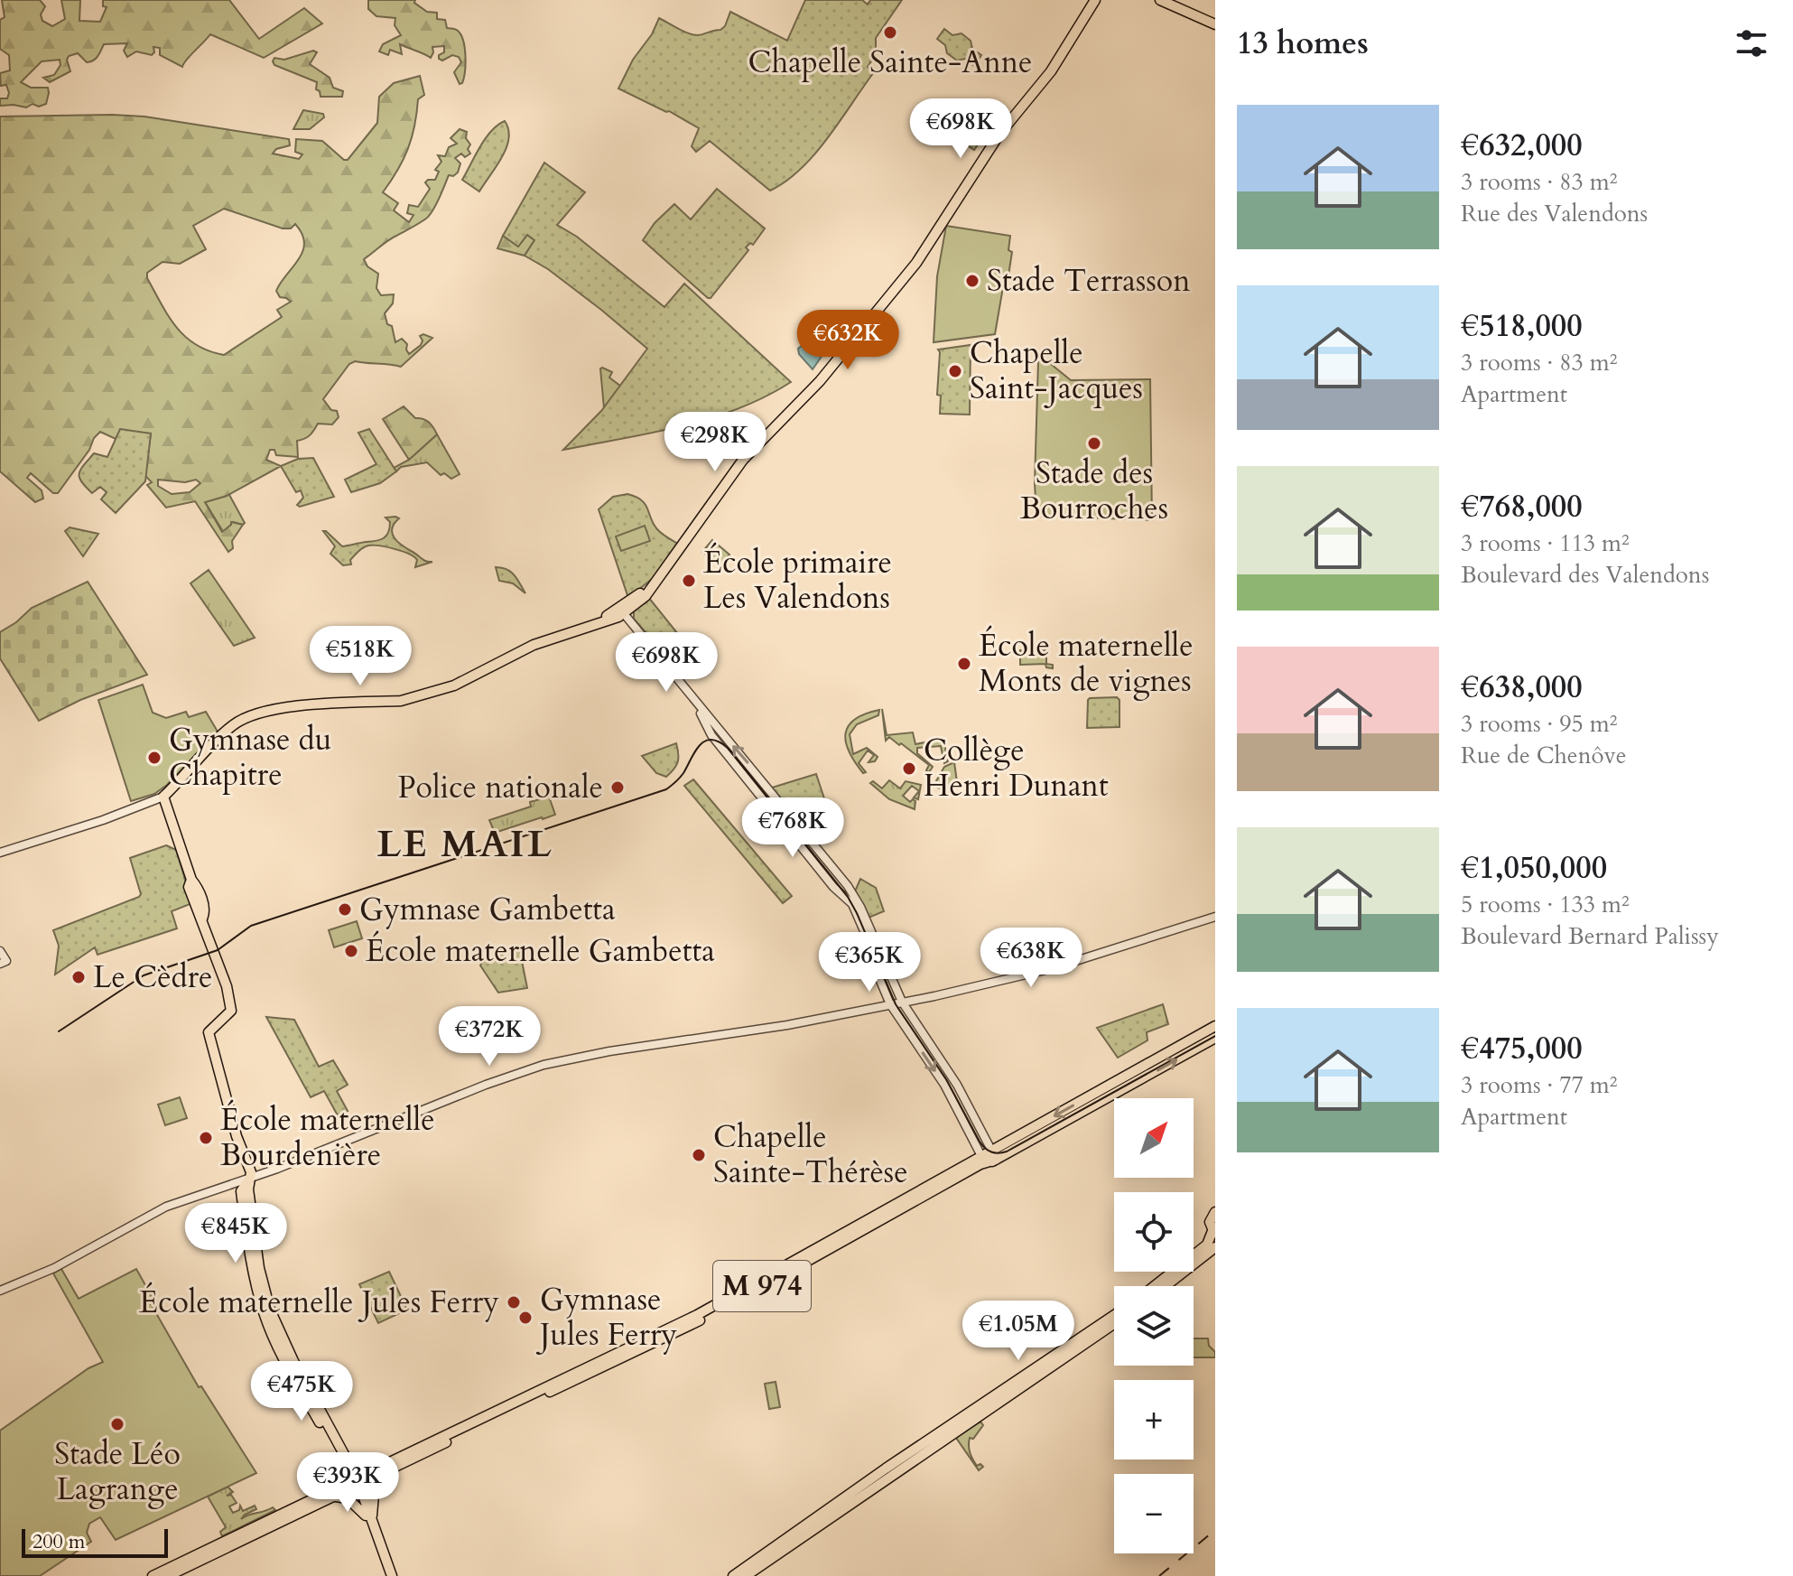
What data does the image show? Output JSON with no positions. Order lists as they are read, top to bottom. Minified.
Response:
{"streets":{"main road":["M 974"]},"districts":["LE MAIL"],"places":["Chapelle Sainte-Anne","Stade Terrasson","Chapelle Saint-Jacques","Stade des Bourroches","École primaire Les Valendons","École maternelle Monts de vignes","Gymnase du Chapitre","Collège Henri Dunant","Police nationale","Gymnase Gambetta","École maternelle Gambetta","Le Cèdre","École maternelle Bourdenière","Chapelle Sainte-Thérèse","École maternelle Jules Ferry","Gymnase Jules Ferry","Stade Léo Lagrange"],"scale_bar":"200 m","north":"top right","page":{"heading":"13 homes","list":[{"name":"€632,000","note":"3 rooms · 83 m² · Rue des Valendons"},{"name":"€518,000","note":"3 rooms · 83 m² · Apartment"},{"name":"€768,000","note":"3 rooms · 113 m² · Boulevard des Valendons"},{"name":"€638,000","note":"3 rooms · 95 m² · Rue de Chenôve"},{"name":"€1,050,000","note":"5 rooms · 133 m² · Boulevard Bernard Palissy"},{"name":"€475,000","note":"3 rooms · 77 m² · Apartment"}],"price":["€698K","€632K","€298K","€518K","€698K","€768K","€638K","€365K","€372K","€845K","€1.05M","€475K","€393K"],"map_buttons":["+","−"],"scale":"200 m"}}
